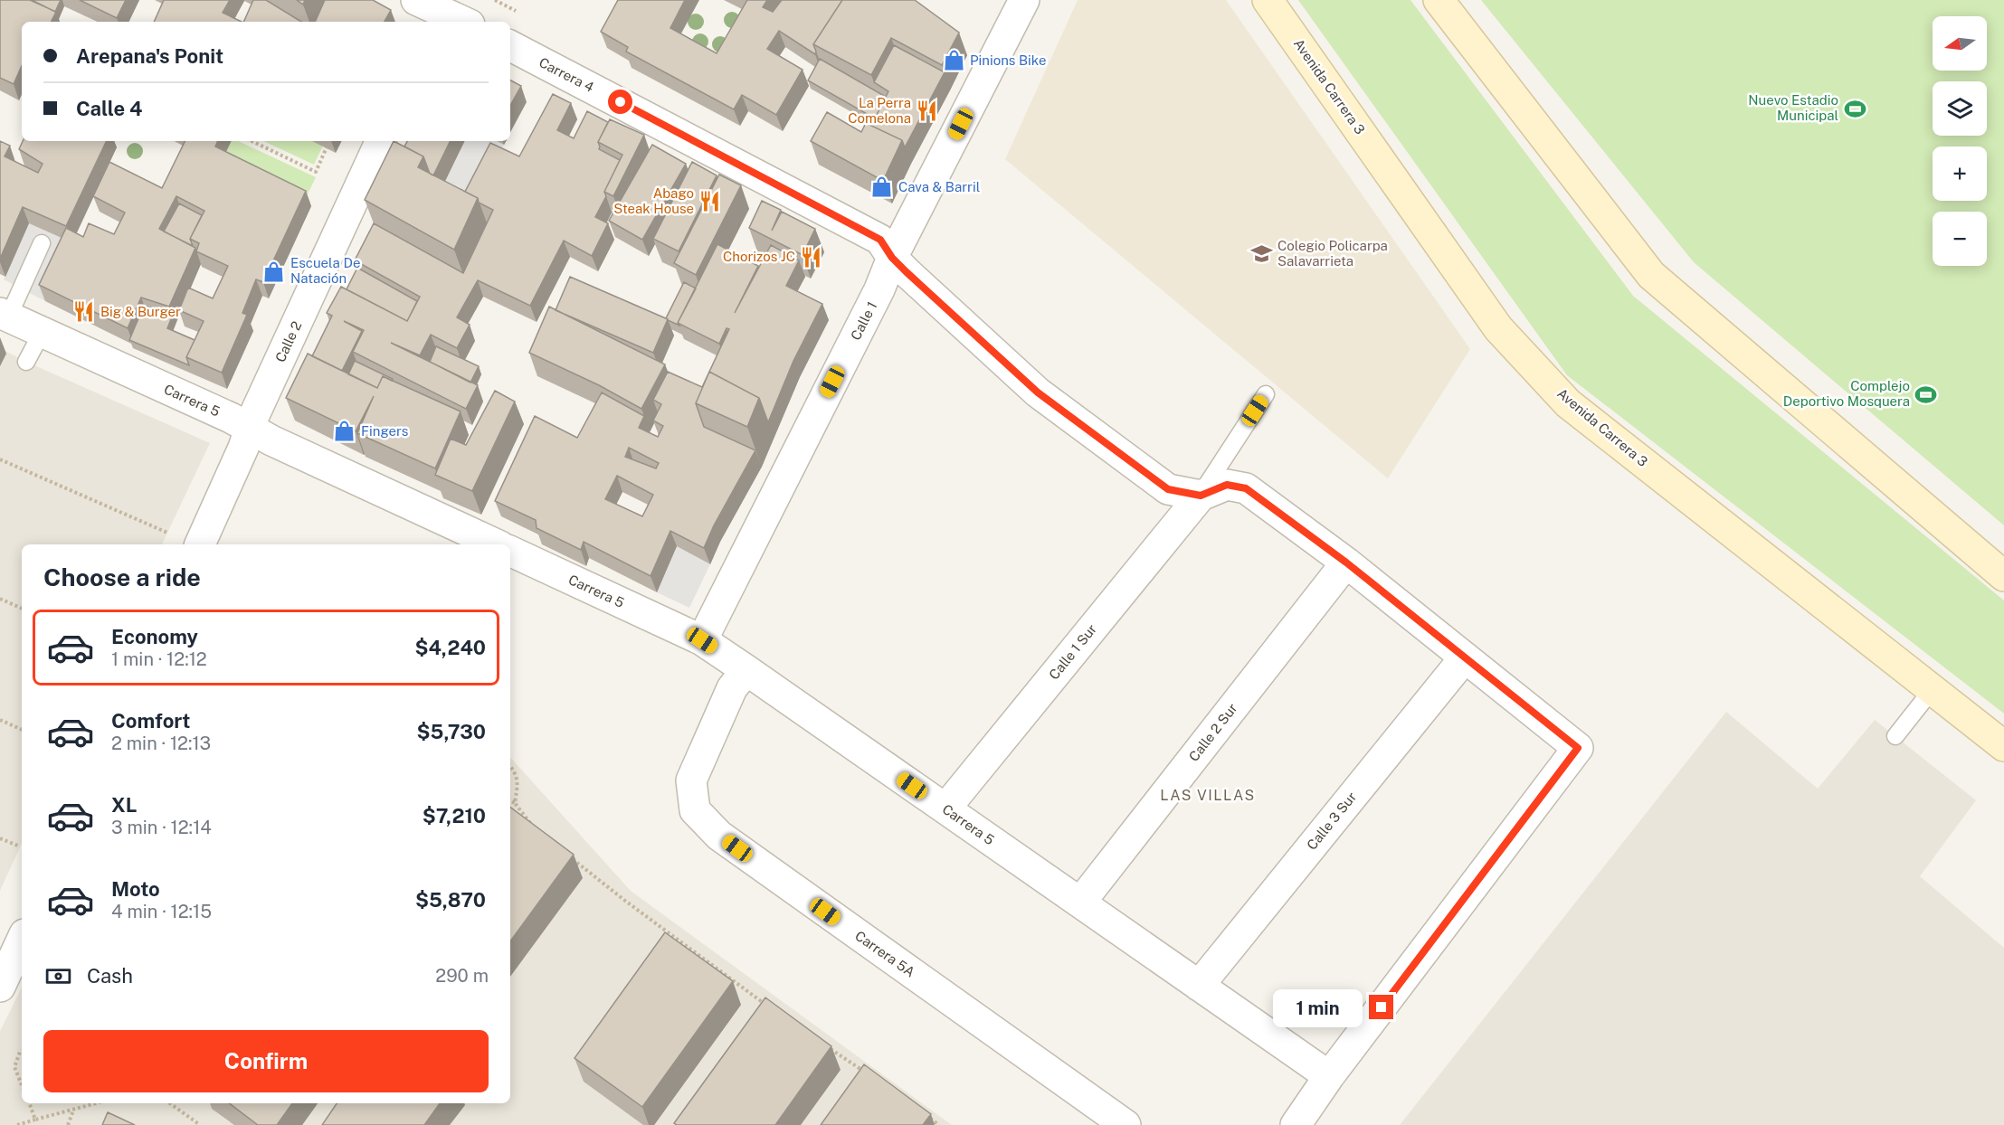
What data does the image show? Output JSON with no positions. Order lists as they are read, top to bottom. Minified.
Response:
{"streets":{"main road":["Avenida Carrera 3"],"street":["Carrera 4","Calle 1","Calle 2","Carrera 5","Calle 1 Sur","Calle 2 Sur","Calle 3 Sur","Carrera 5A"]},"crossings":[["Carrera 4","Calle 1"],["Carrera 4","Calle 1 Sur"],["Calle 1","Carrera 5"],["Calle 2","Carrera 5"],["Carrera 5","Calle 1 Sur"],["Carrera 5","Calle 2 Sur"],["Carrera 5","Calle 3 Sur"],["Carrera 5","Carrera 5A"]],"districts":["LAS VILLAS"],"places":{"shop":["Pinions Bike","Cava & Barril","Escuela De Natación","Fingers"],"sports":["Nuevo Estadio Municipal","Complejo Deportivo Mosquera"],"restaurant":["La Perra Comelona","Abago Steak House","Chorizos JC","Big & Burger"],"school or university":["Colegio Policarpa Salavarrieta"]},"north":"left","page":{"map_buttons":["+","−"],"banner":["Arepana's Ponit","Calle 4"],"heading":"Choose a ride","list":[{"name":"Economy","note":"1 min · 12:12","value":"$4,240"},{"name":"Comfort","note":"2 min · 12:13","value":"$5,730"},{"name":"XL","note":"3 min · 12:14","value":"$7,210"},{"name":"Moto","note":"4 min · 12:15","value":"$5,870"}],"pay":["Cash","290 m"],"bubble":"1 min","buttons":"Confirm"}}
